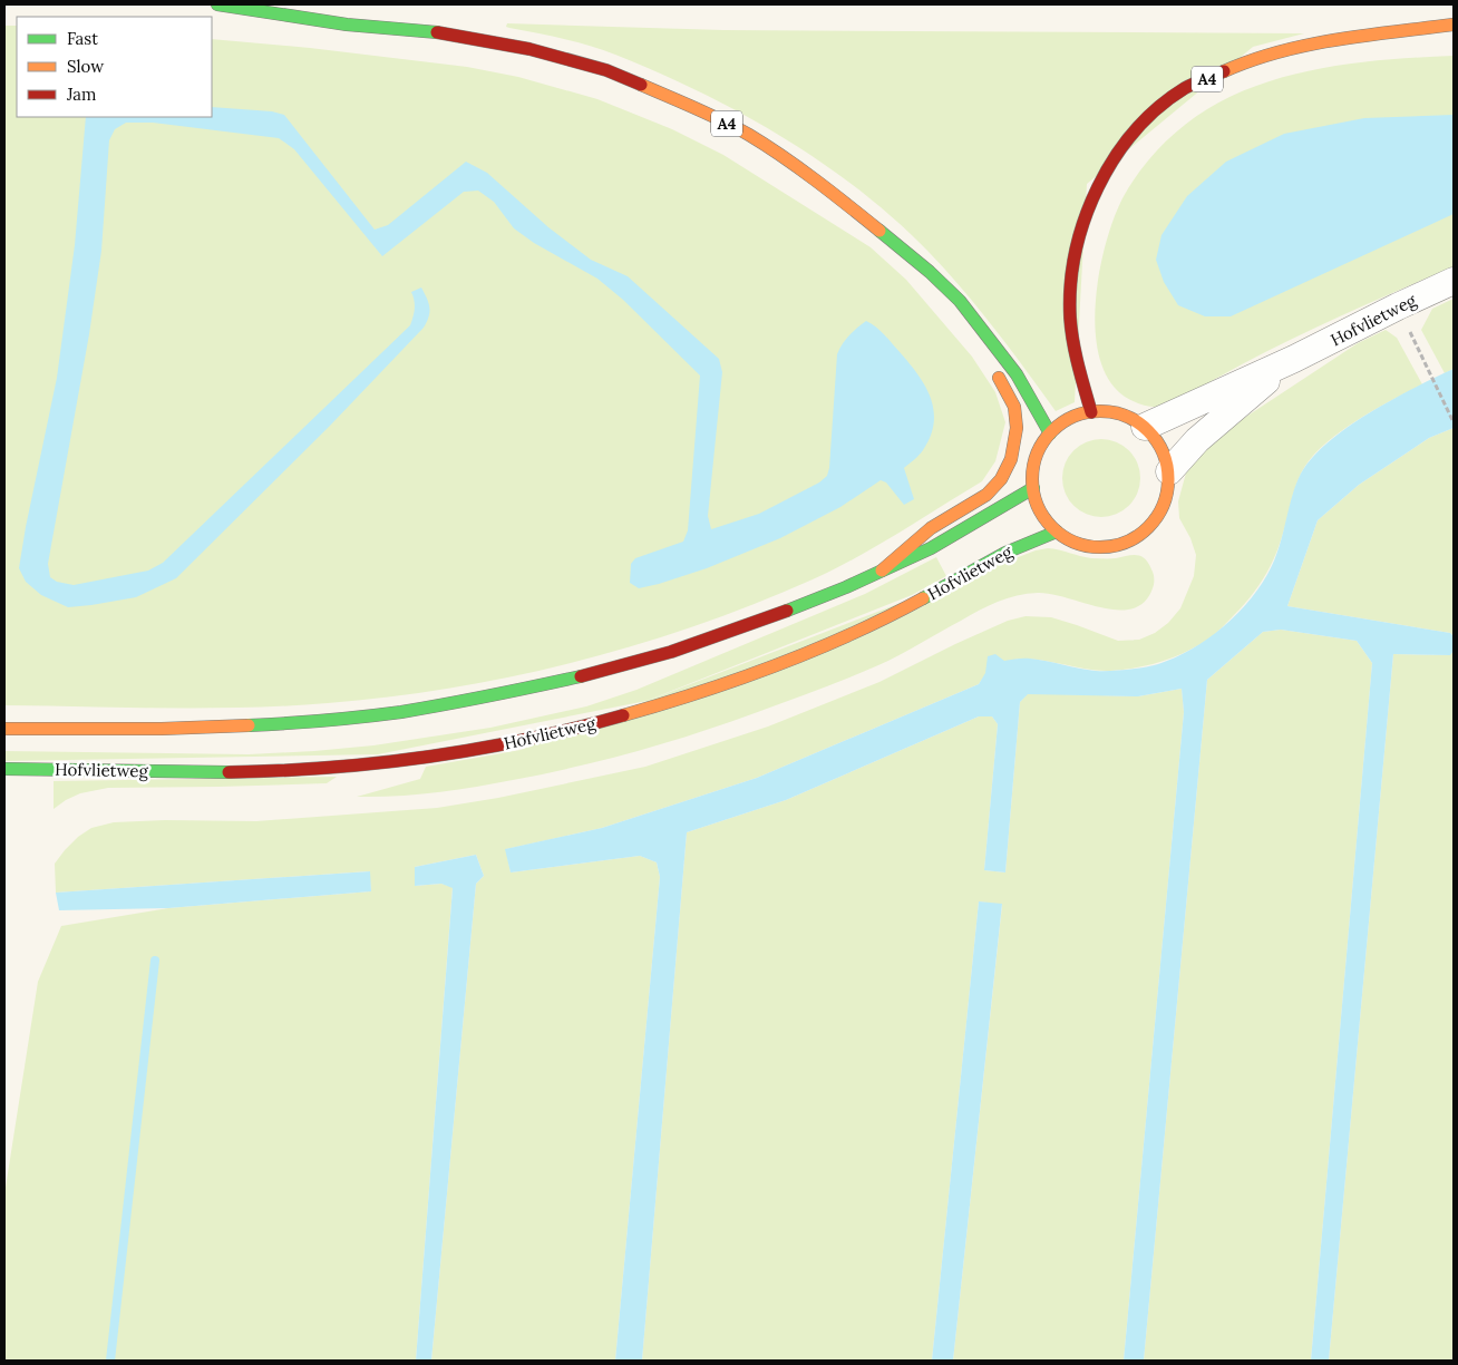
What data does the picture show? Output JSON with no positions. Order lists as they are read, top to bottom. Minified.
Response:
{"streets":{"main road":["A4","Hofvlietweg"]},"crossings":[["A4","Hofvlietweg"]],"legend":["Fast","Slow","Jam"]}
